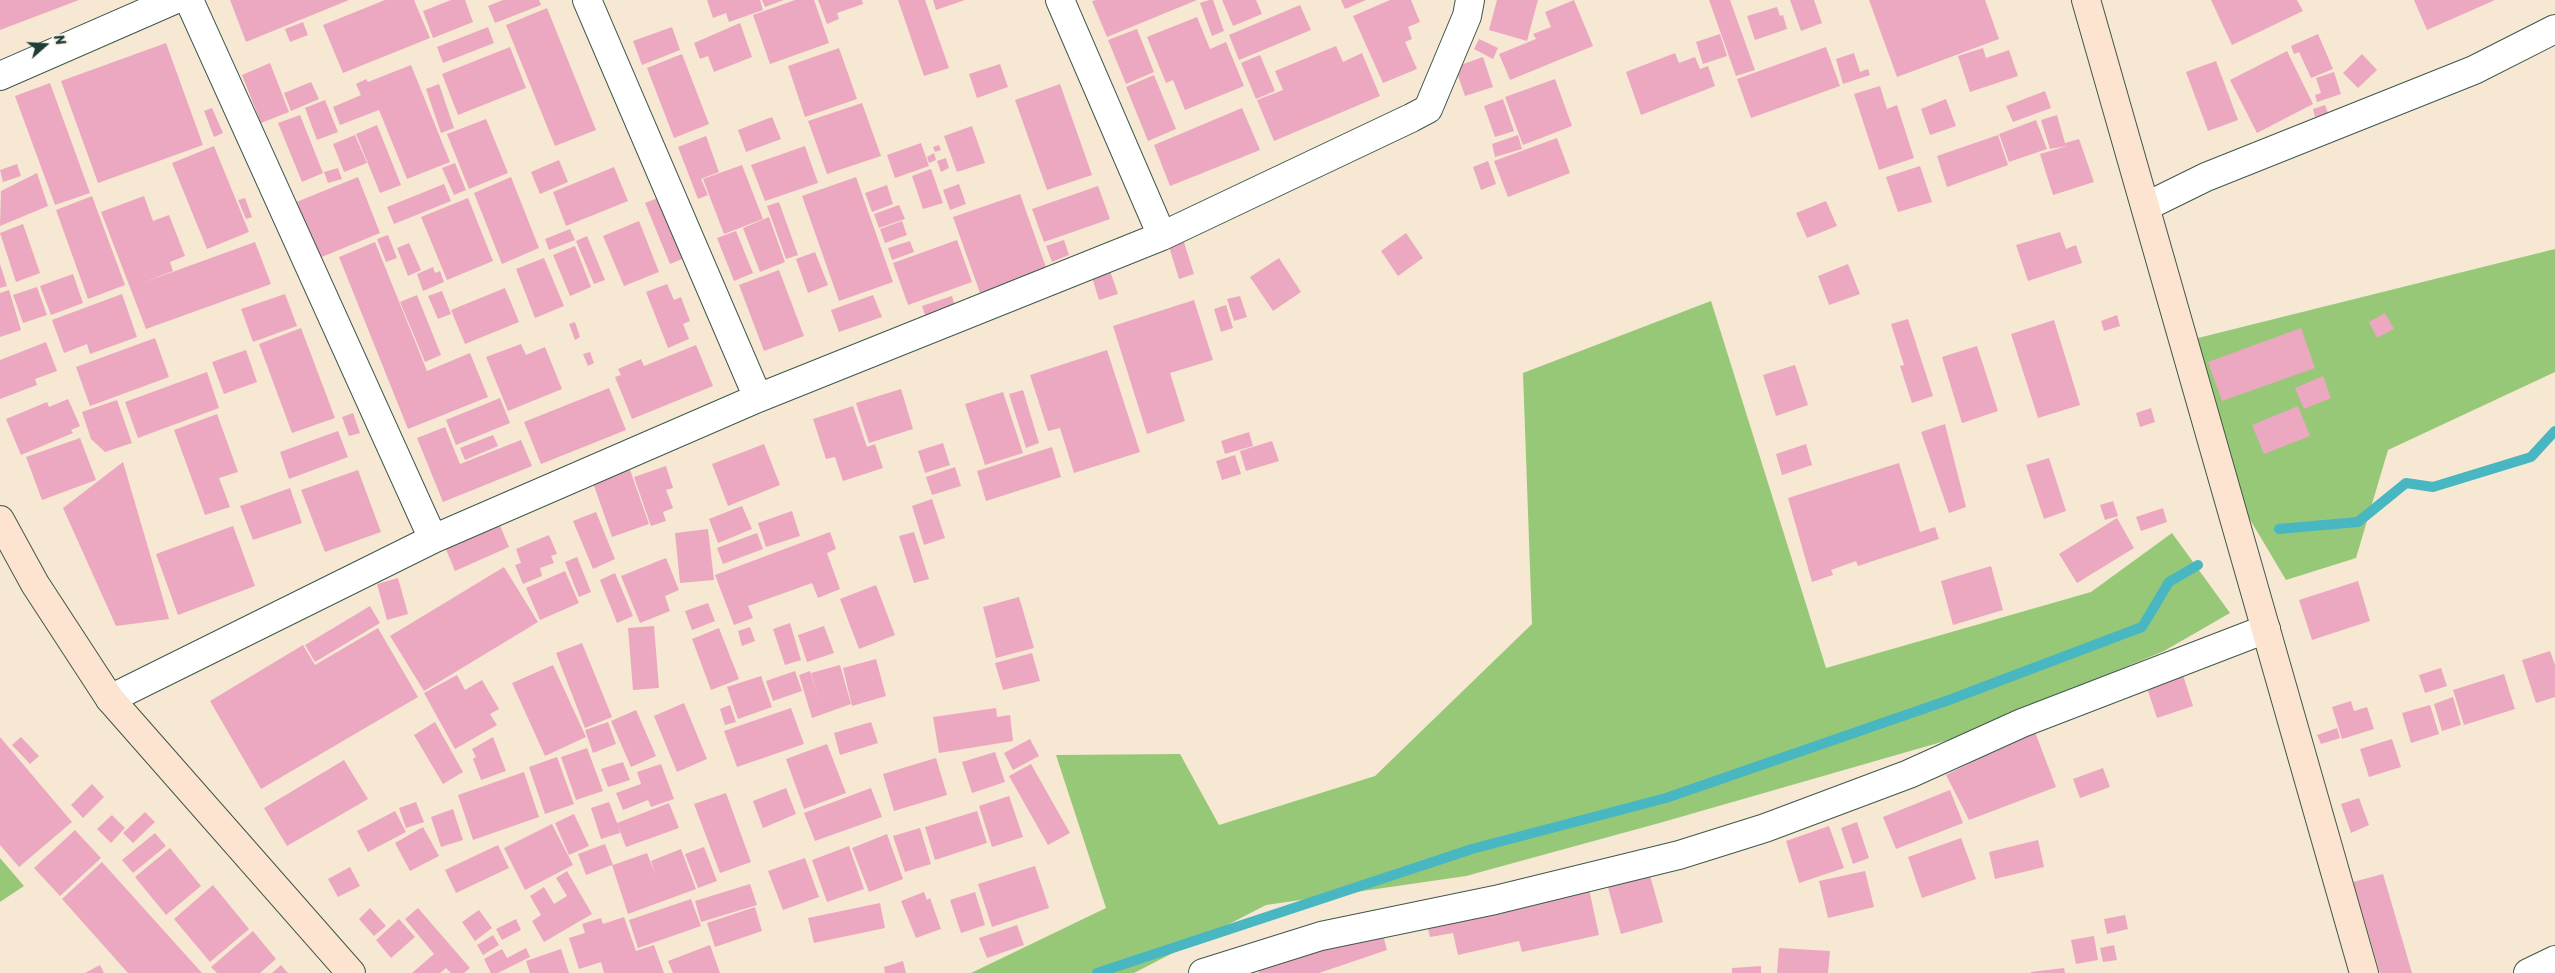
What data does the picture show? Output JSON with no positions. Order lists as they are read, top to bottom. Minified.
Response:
{"north":"right"}
